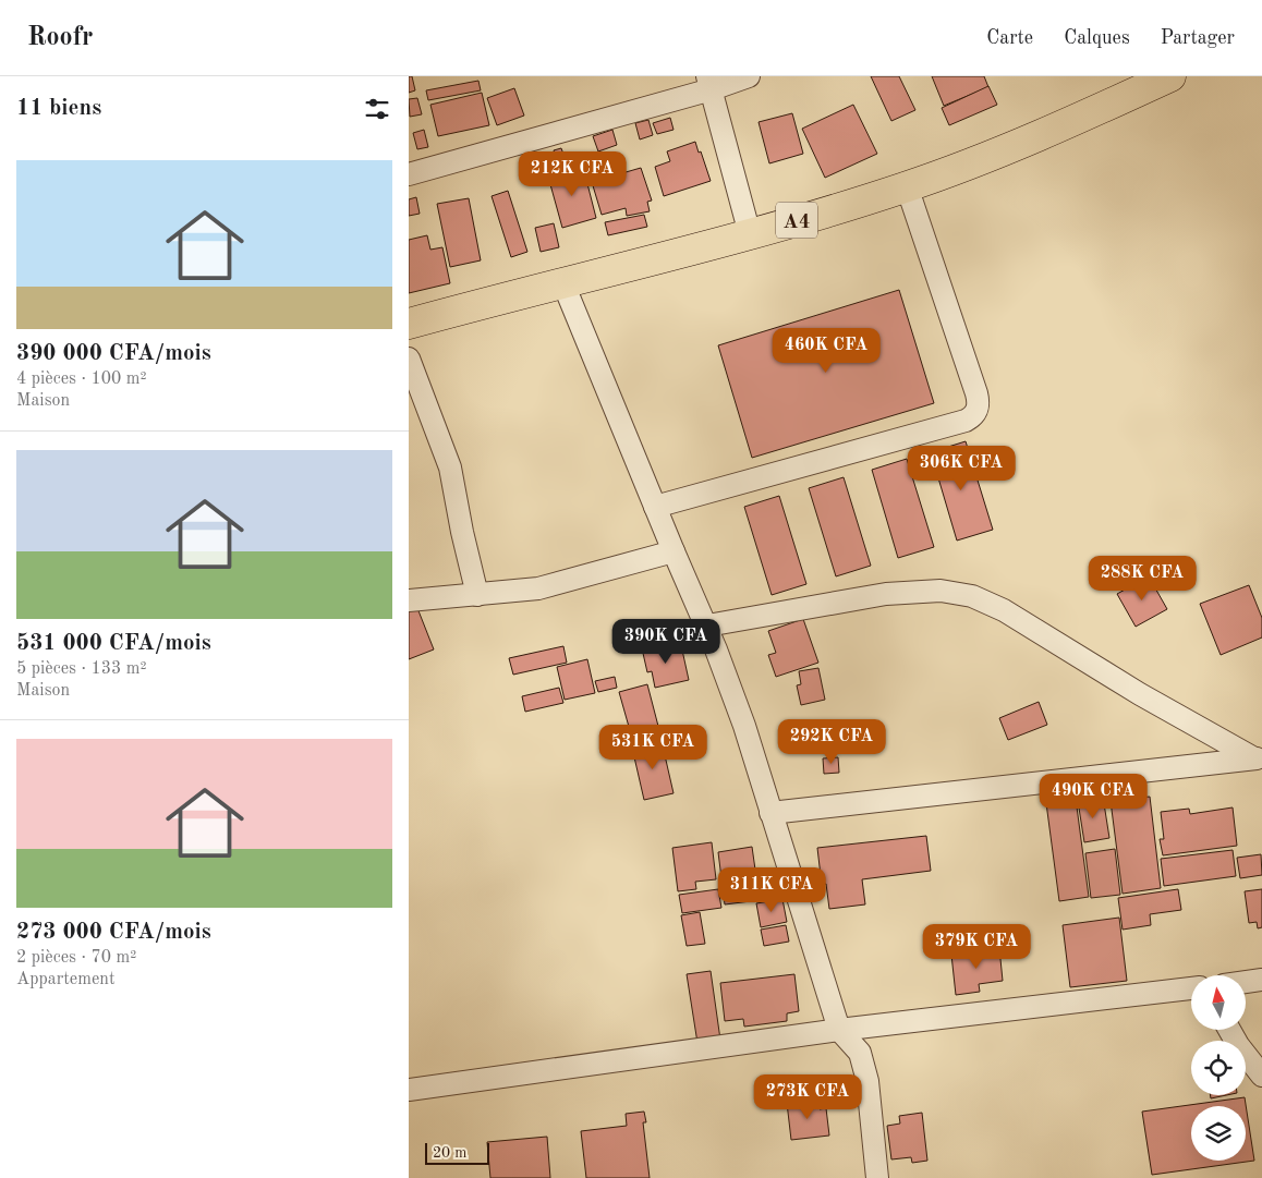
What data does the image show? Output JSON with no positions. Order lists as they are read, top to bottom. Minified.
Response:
{"streets":{"main road":["A4"]},"scale_bar":"20 m","north":"top","page":{"header":"Roofr","nav":["Carte","Calques","Partager"],"heading":"11 biens","list":[{"name":"390 000 CFA/mois","note":"4 pièces · 100 m² · Maison"},{"name":"531 000 CFA/mois","note":"5 pièces · 133 m² · Maison"},{"name":"273 000 CFA/mois","note":"2 pièces · 70 m² · Appartement"}],"price":["212K CFA","460K CFA","306K CFA","288K CFA","390K CFA","292K CFA","531K CFA","490K CFA","311K CFA","379K CFA","273K CFA"],"scale":"20 m"}}
